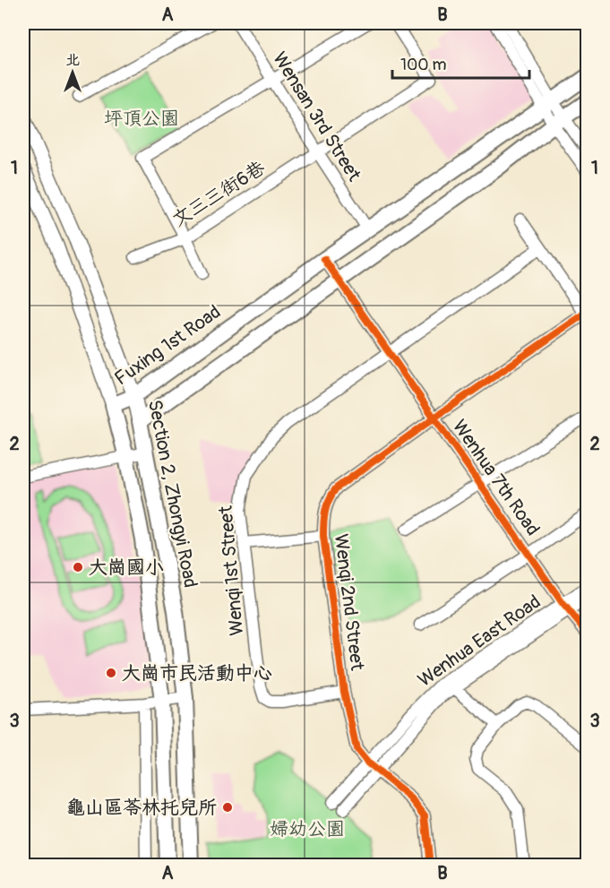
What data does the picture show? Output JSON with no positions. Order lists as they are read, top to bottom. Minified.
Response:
{"streets":{"main road":["Fuxing 1st Road","Section 2, Zhongyi Road"],"street":["Wensan 3rd Street","文三三街6巷","Wenhua 7th Road","Wenqi 1st Street","Wenqi 2nd Street","Wenhua East Road"]},"crossings":[["Wensan 3rd Street","文三三街6巷"],["Wensan 3rd Street","Fuxing 1st Road"],["Fuxing 1st Road","Wenhua 7th Road"],["Fuxing 1st Road","Section 2, Zhongyi Road"],["Wenhua 7th Road","Wenqi 1st Street"],["Wenhua 7th Road","Wenqi 2nd Street"],["Wenhua 7th Road","Wenhua East Road"],["Wenqi 1st Street","Wenqi 2nd Street"],["Wenqi 2nd Street","Wenhua East Road"]],"parks":["坪頂公園","婦幼公園"],"places":["大崗國小","大崗市民活動中心","龜山區苓林托兒所"],"scale_bar":"100 m","north":"top","grid":{"columns":["A","B"],"rows":["1","2","3"]}}
